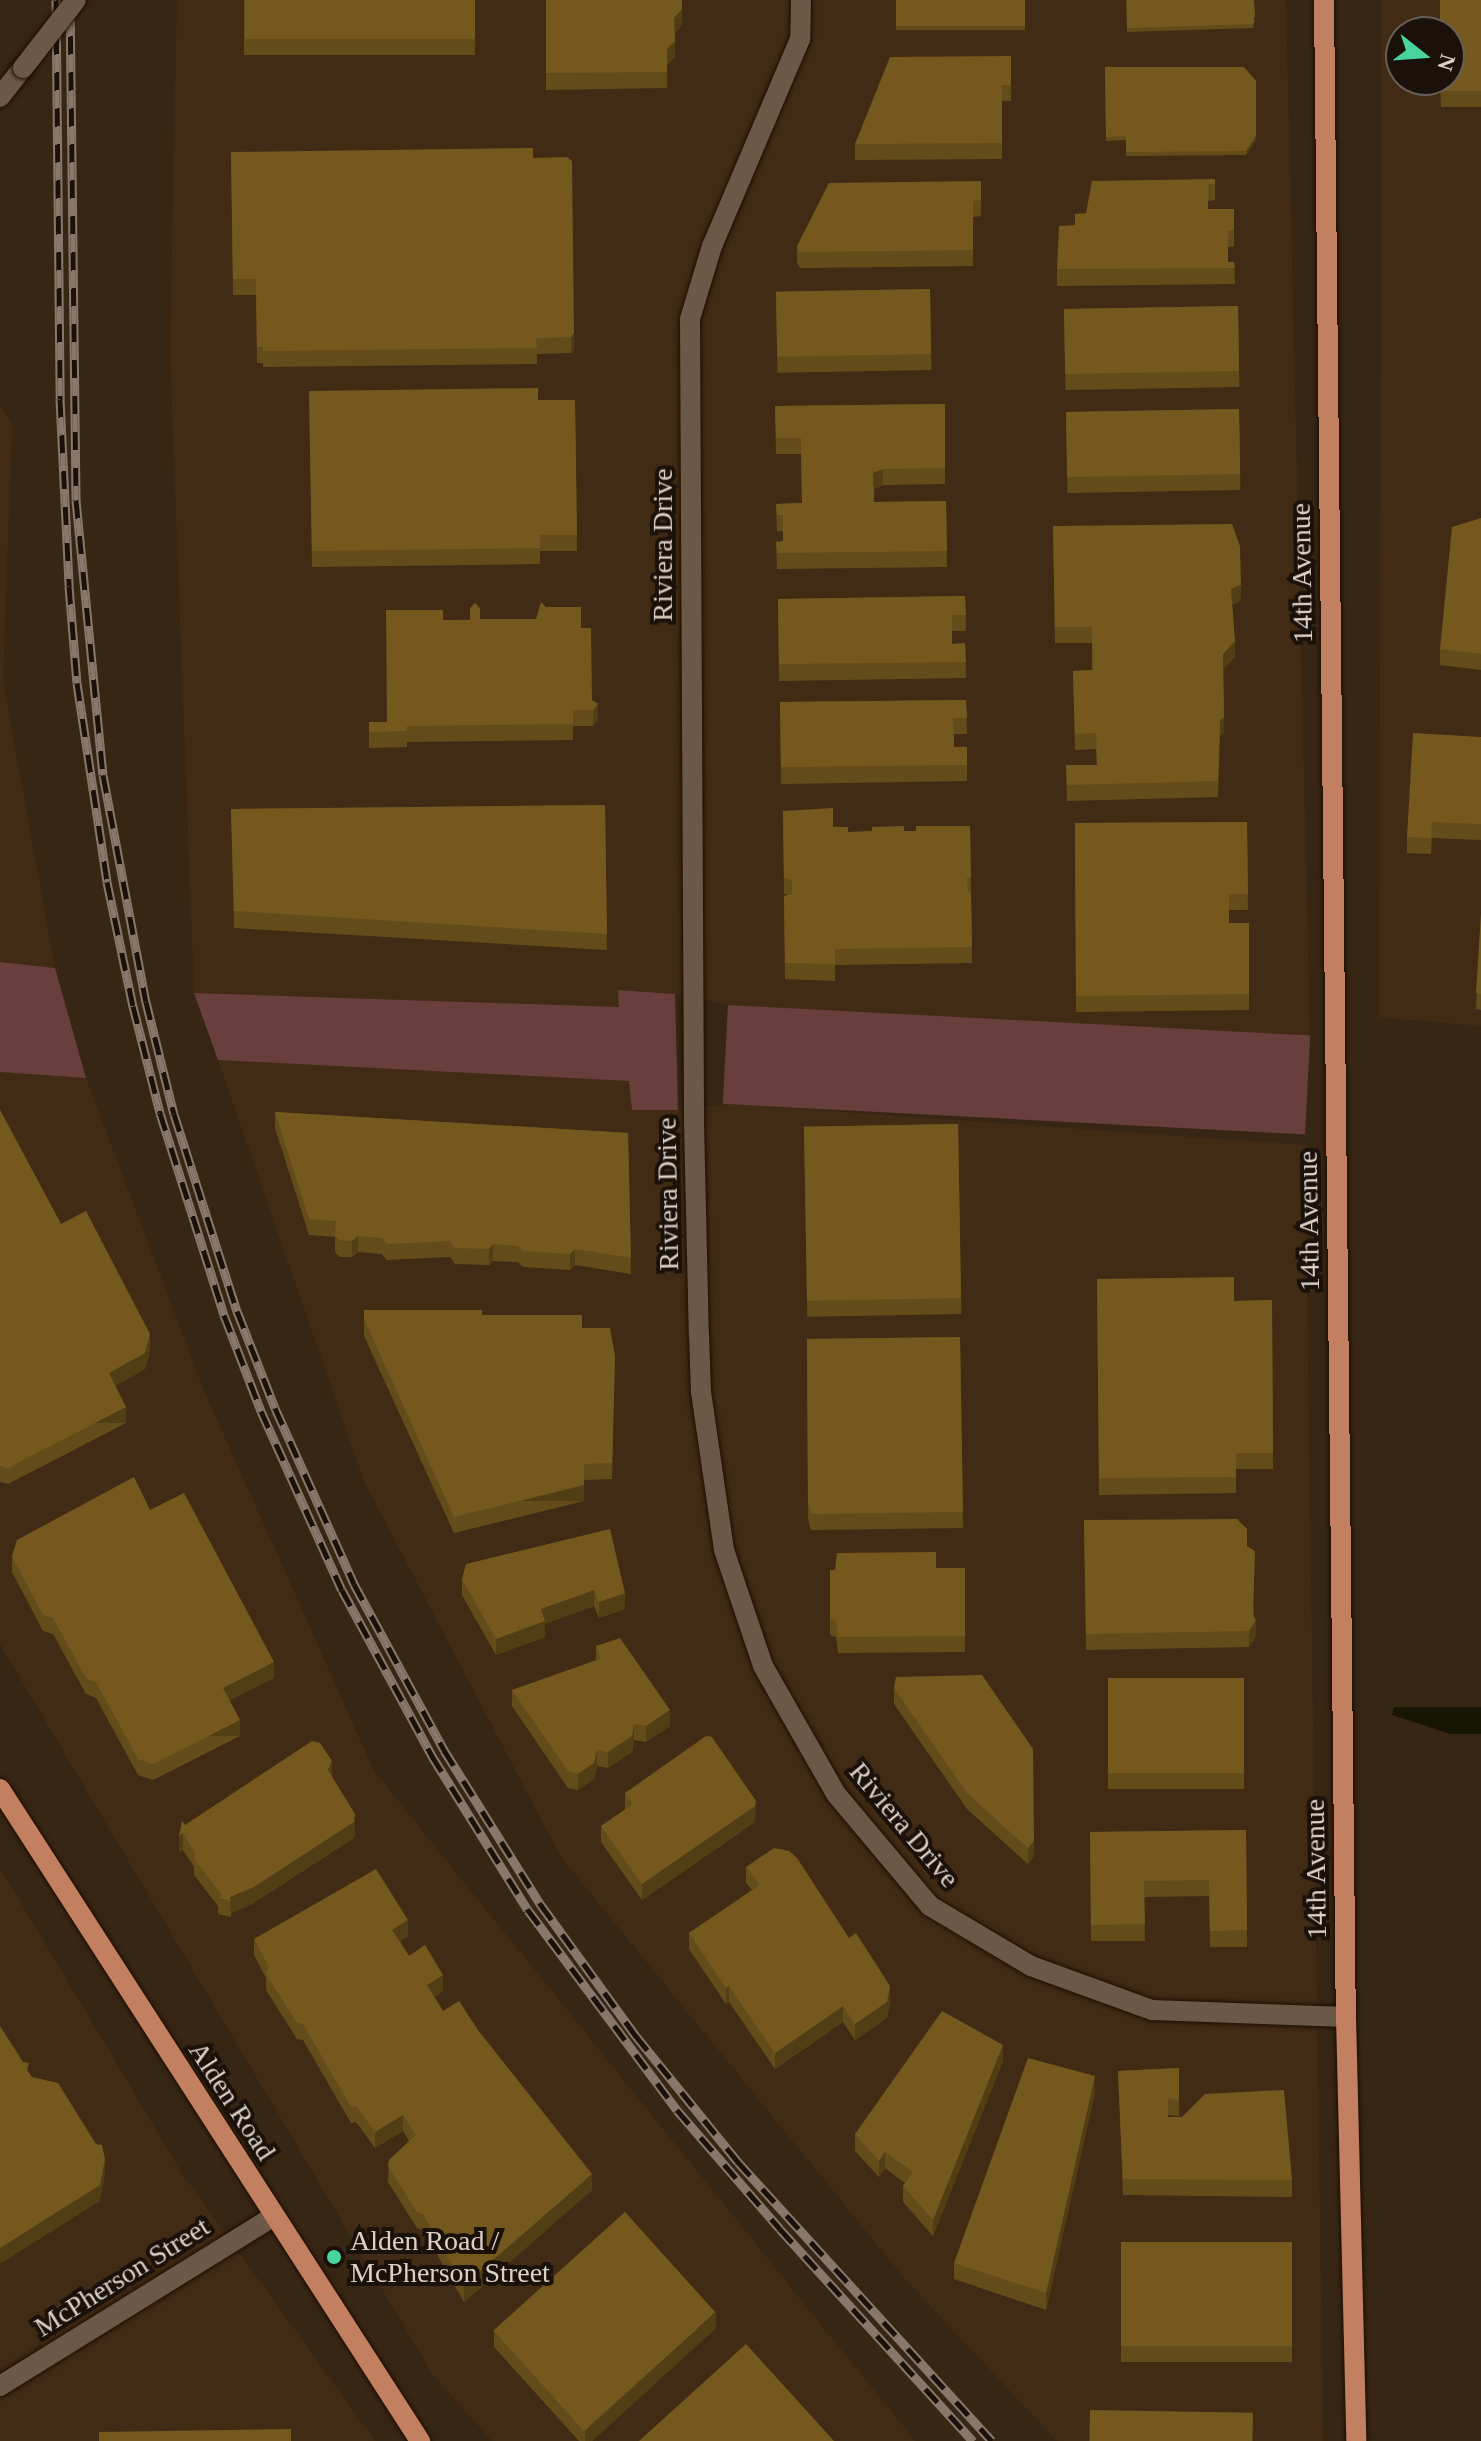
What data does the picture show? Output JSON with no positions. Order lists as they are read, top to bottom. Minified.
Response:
{"streets":{"main road":["14th Avenue","Alden Road"],"street":["Riviera Drive","McPherson Street"]},"crossings":[["Riviera Drive","14th Avenue"],["Alden Road","McPherson Street"]],"places":["Alden Road / McPherson Street"],"north":"right"}
